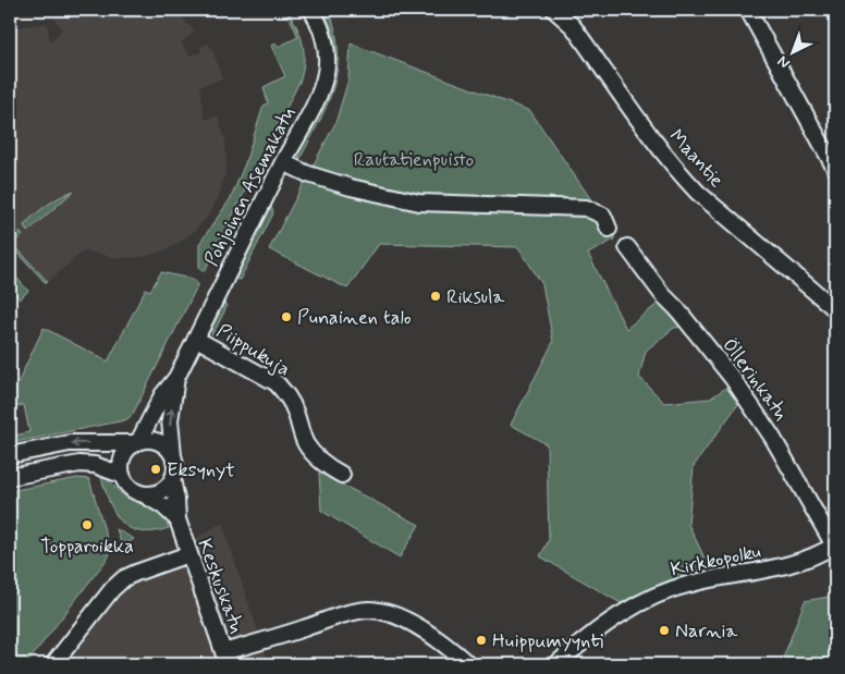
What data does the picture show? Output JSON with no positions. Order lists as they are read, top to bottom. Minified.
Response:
{"streets":{"street":["Maantie","Pohjoinen Asemakatu","Piippukuja","Öllerinkatu","Kirkkopolku","Keskuskatu"]},"crossings":[["Pohjoinen Asemakatu","Piippukuja"],["Pohjoinen Asemakatu","Keskuskatu"],["Öllerinkatu","Kirkkopolku"]],"parks":["Rautatienpuisto"],"places":["Riksula","Punainen talo","Eksynyt","Topparoikka","Narnia","Huippumyynti"],"north":"bottom left"}
